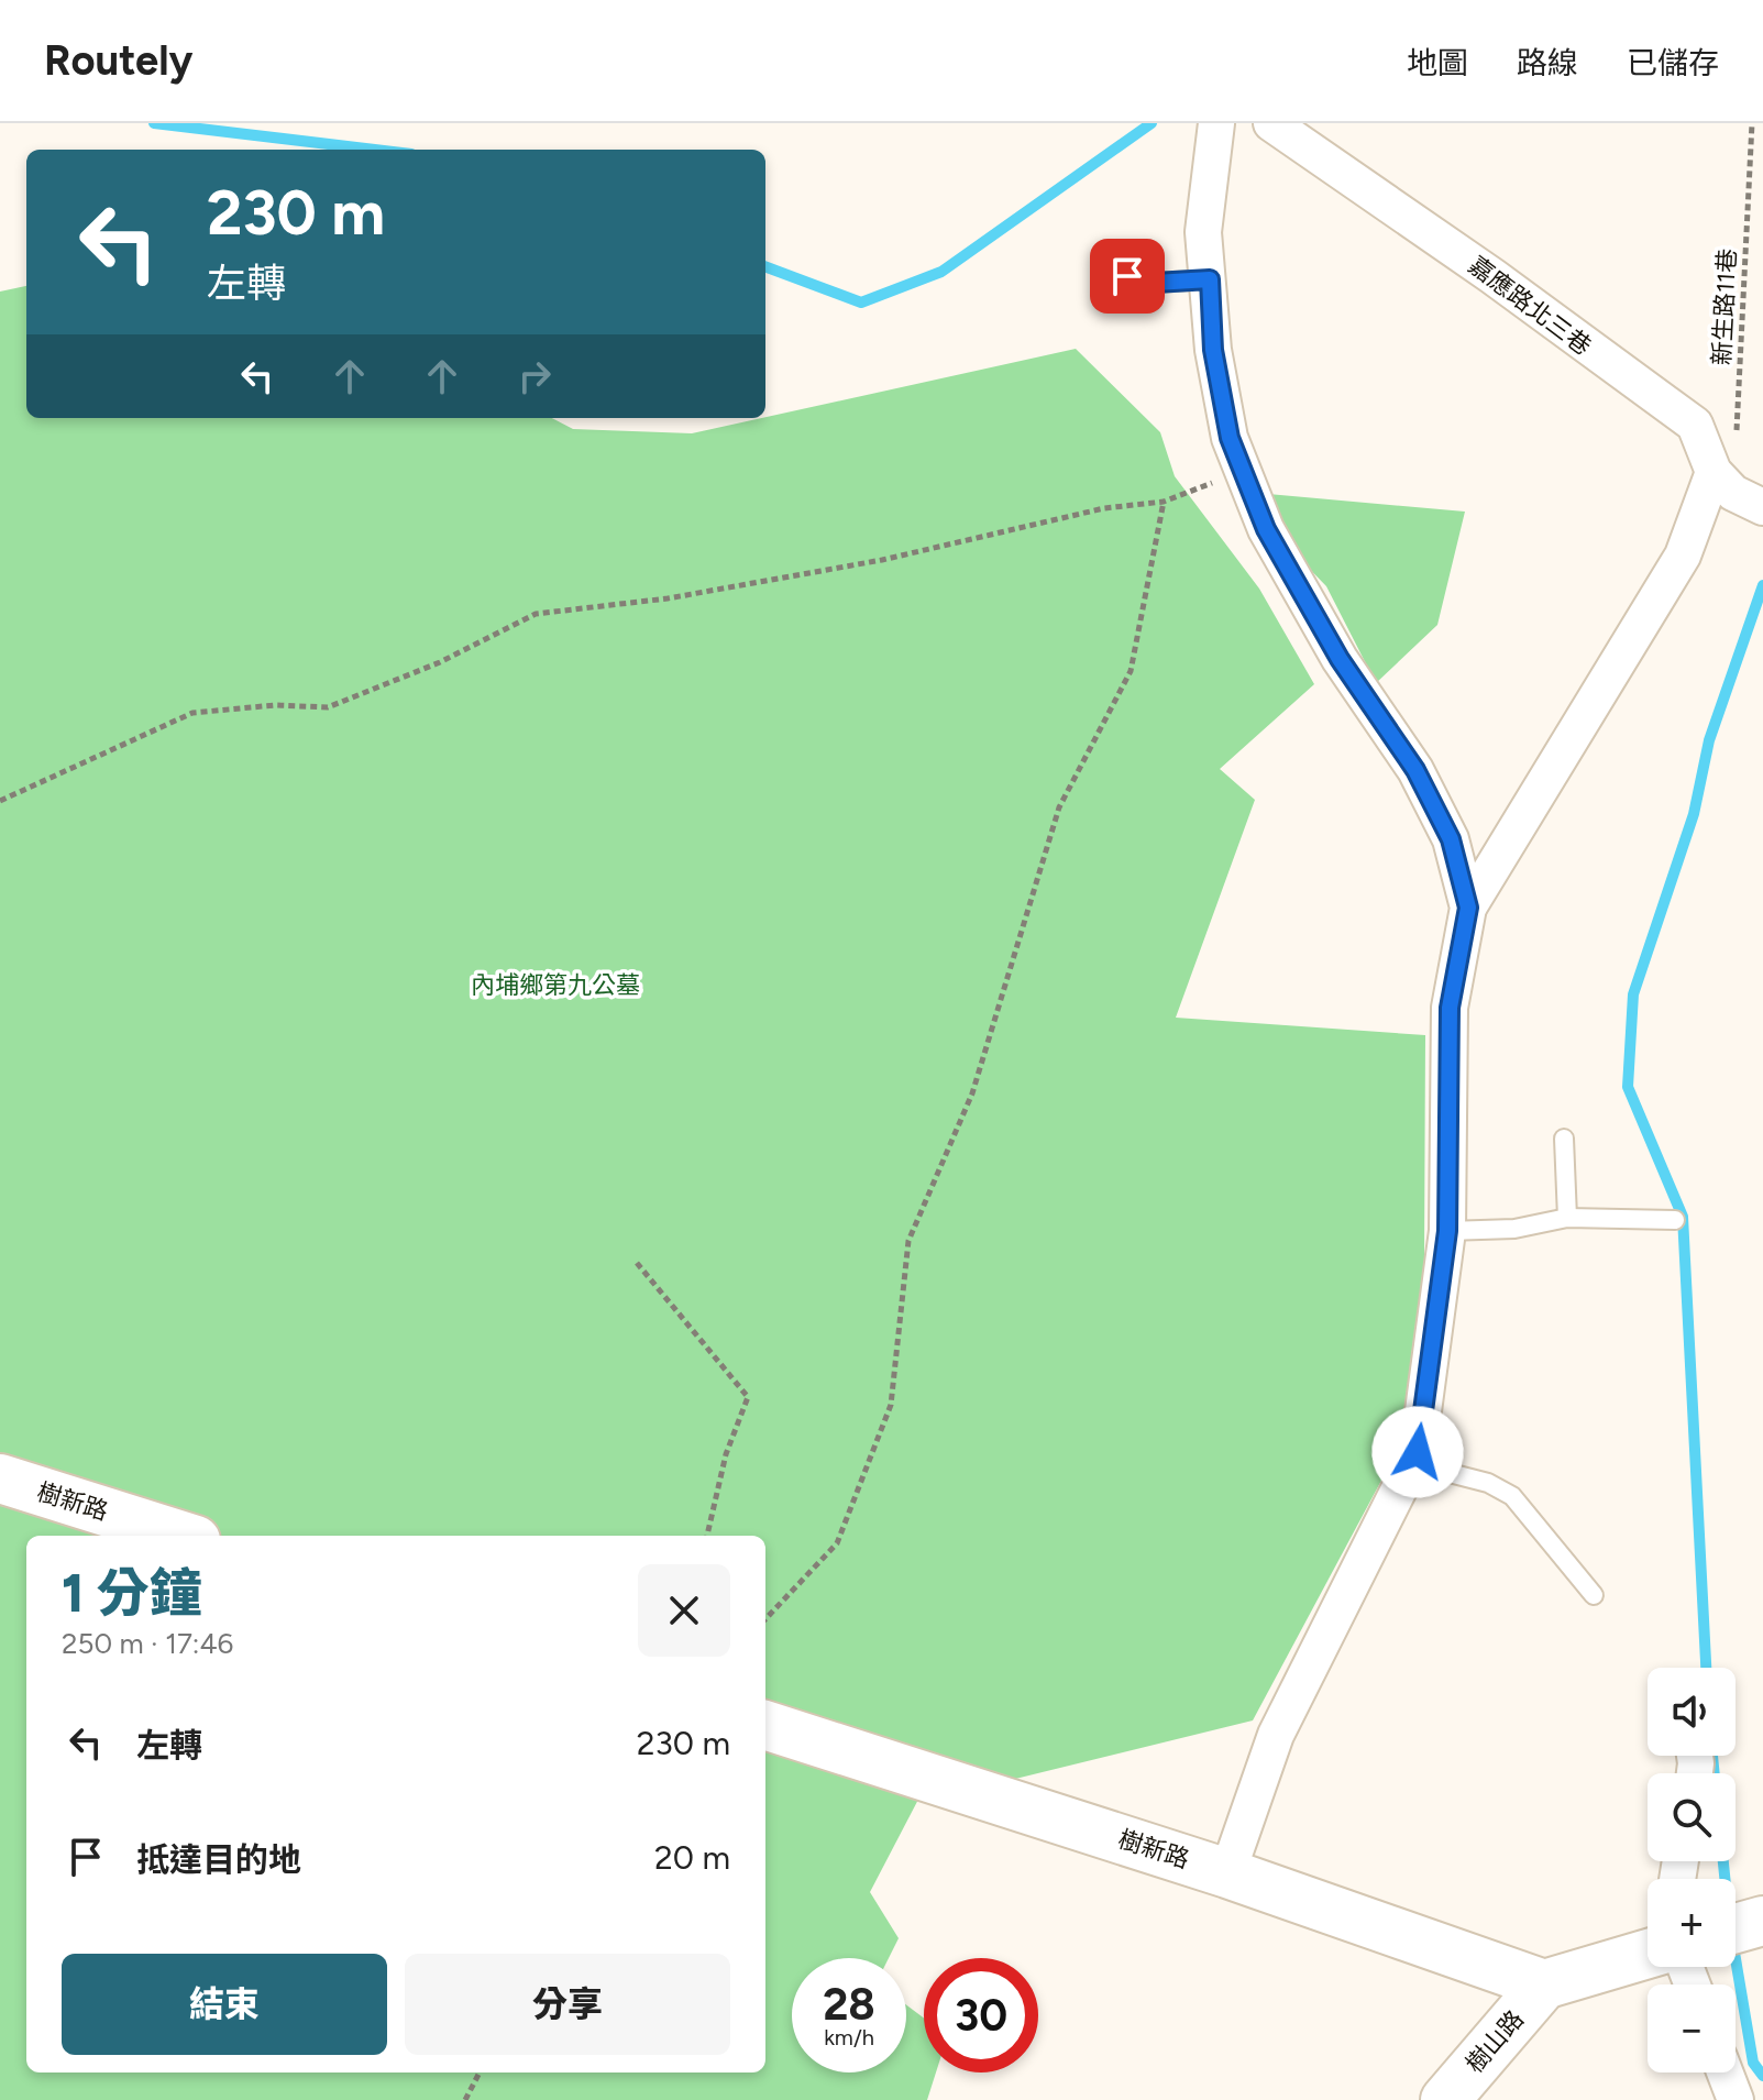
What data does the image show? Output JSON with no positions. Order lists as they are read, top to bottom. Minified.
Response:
{"streets":{"street":["嘉應路北三巷","樹新路","樹山路"],"path":["新生路11巷"]},"crossings":[["嘉應路北三巷","新生路11巷"],["樹新路","樹山路"]],"parks":["內埔鄉第九公墓"],"page":{"header":"Routely","nav":["地圖","路線","已儲存"],"turn":["230 m","左轉"],"heading":["1 分鐘","250 m · 17:46"],"map_buttons":["+","−"],"list":[{"name":"左轉","value":"230 m"},{"name":"抵達目的地","value":"20 m"}],"buttons":["結束","分享"],"speed":"28 km/h","limit":"30"}}
